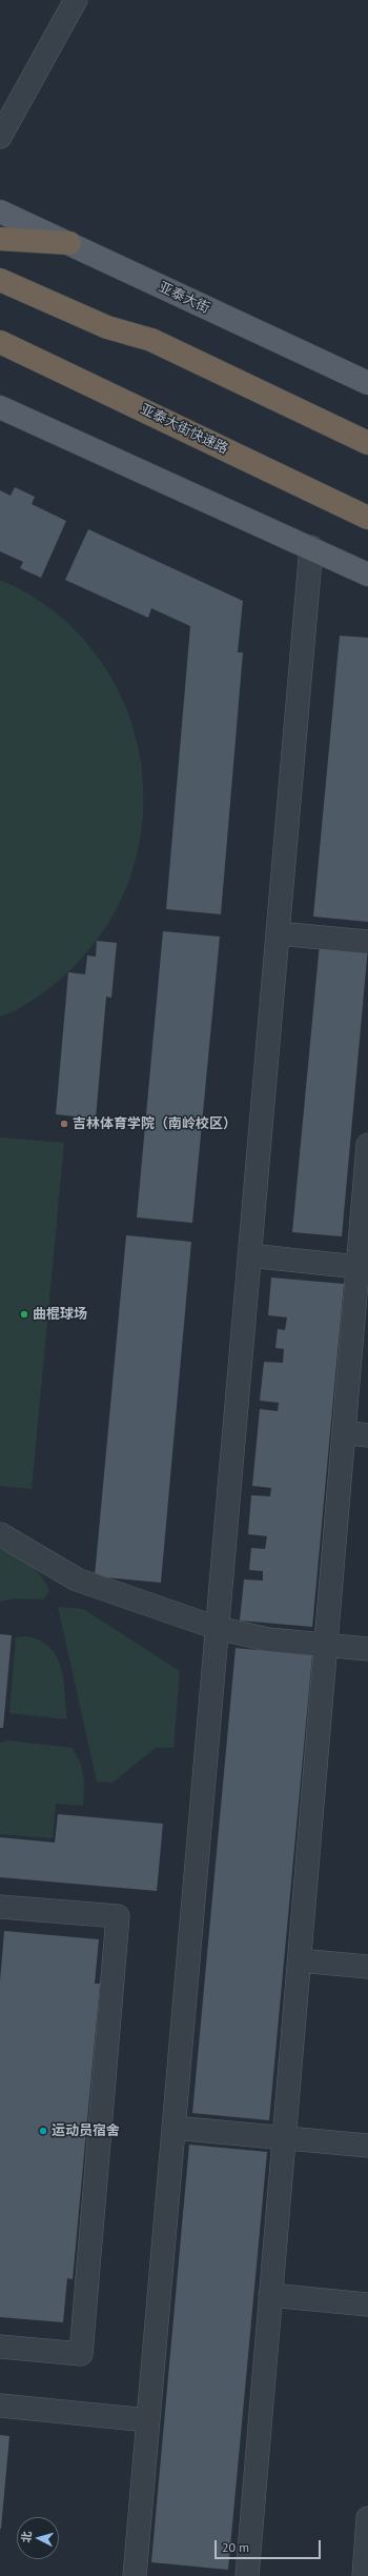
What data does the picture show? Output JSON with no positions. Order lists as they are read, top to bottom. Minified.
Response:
{"streets":{"highway":["亚泰大街快速路"],"main road":["亚泰大街"]},"places":["吉林体育学院（南岭校区）","曲棍球场","运动员宿舍"],"scale_bar":"20 m","north":"left"}
